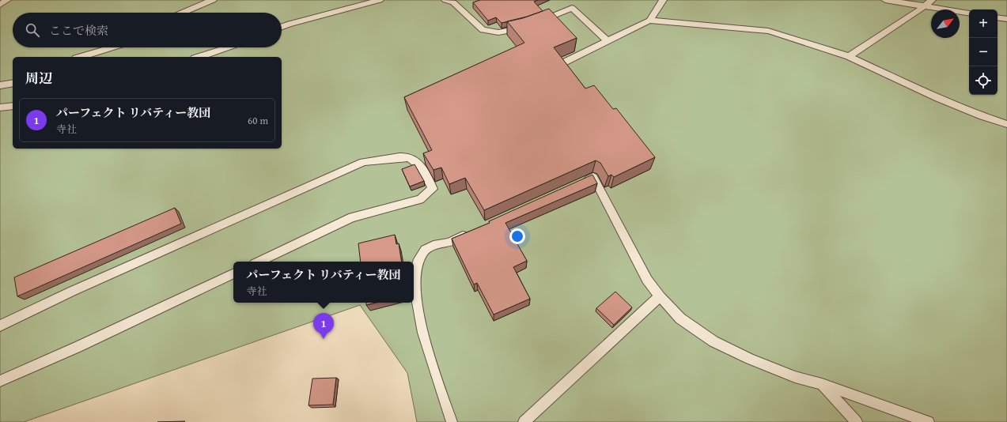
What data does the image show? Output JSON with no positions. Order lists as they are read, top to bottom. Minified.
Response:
{"north":"top right","page":{"map_buttons":["+","−"],"search":"ここで検索","heading":"周辺","list":[{"mark":"1","name":"パーフェクト リバティー教団","note":"寺社","value":"60 m"}],"popup":["パーフェクト リバティー教団","寺社"],"pins":"1"}}
